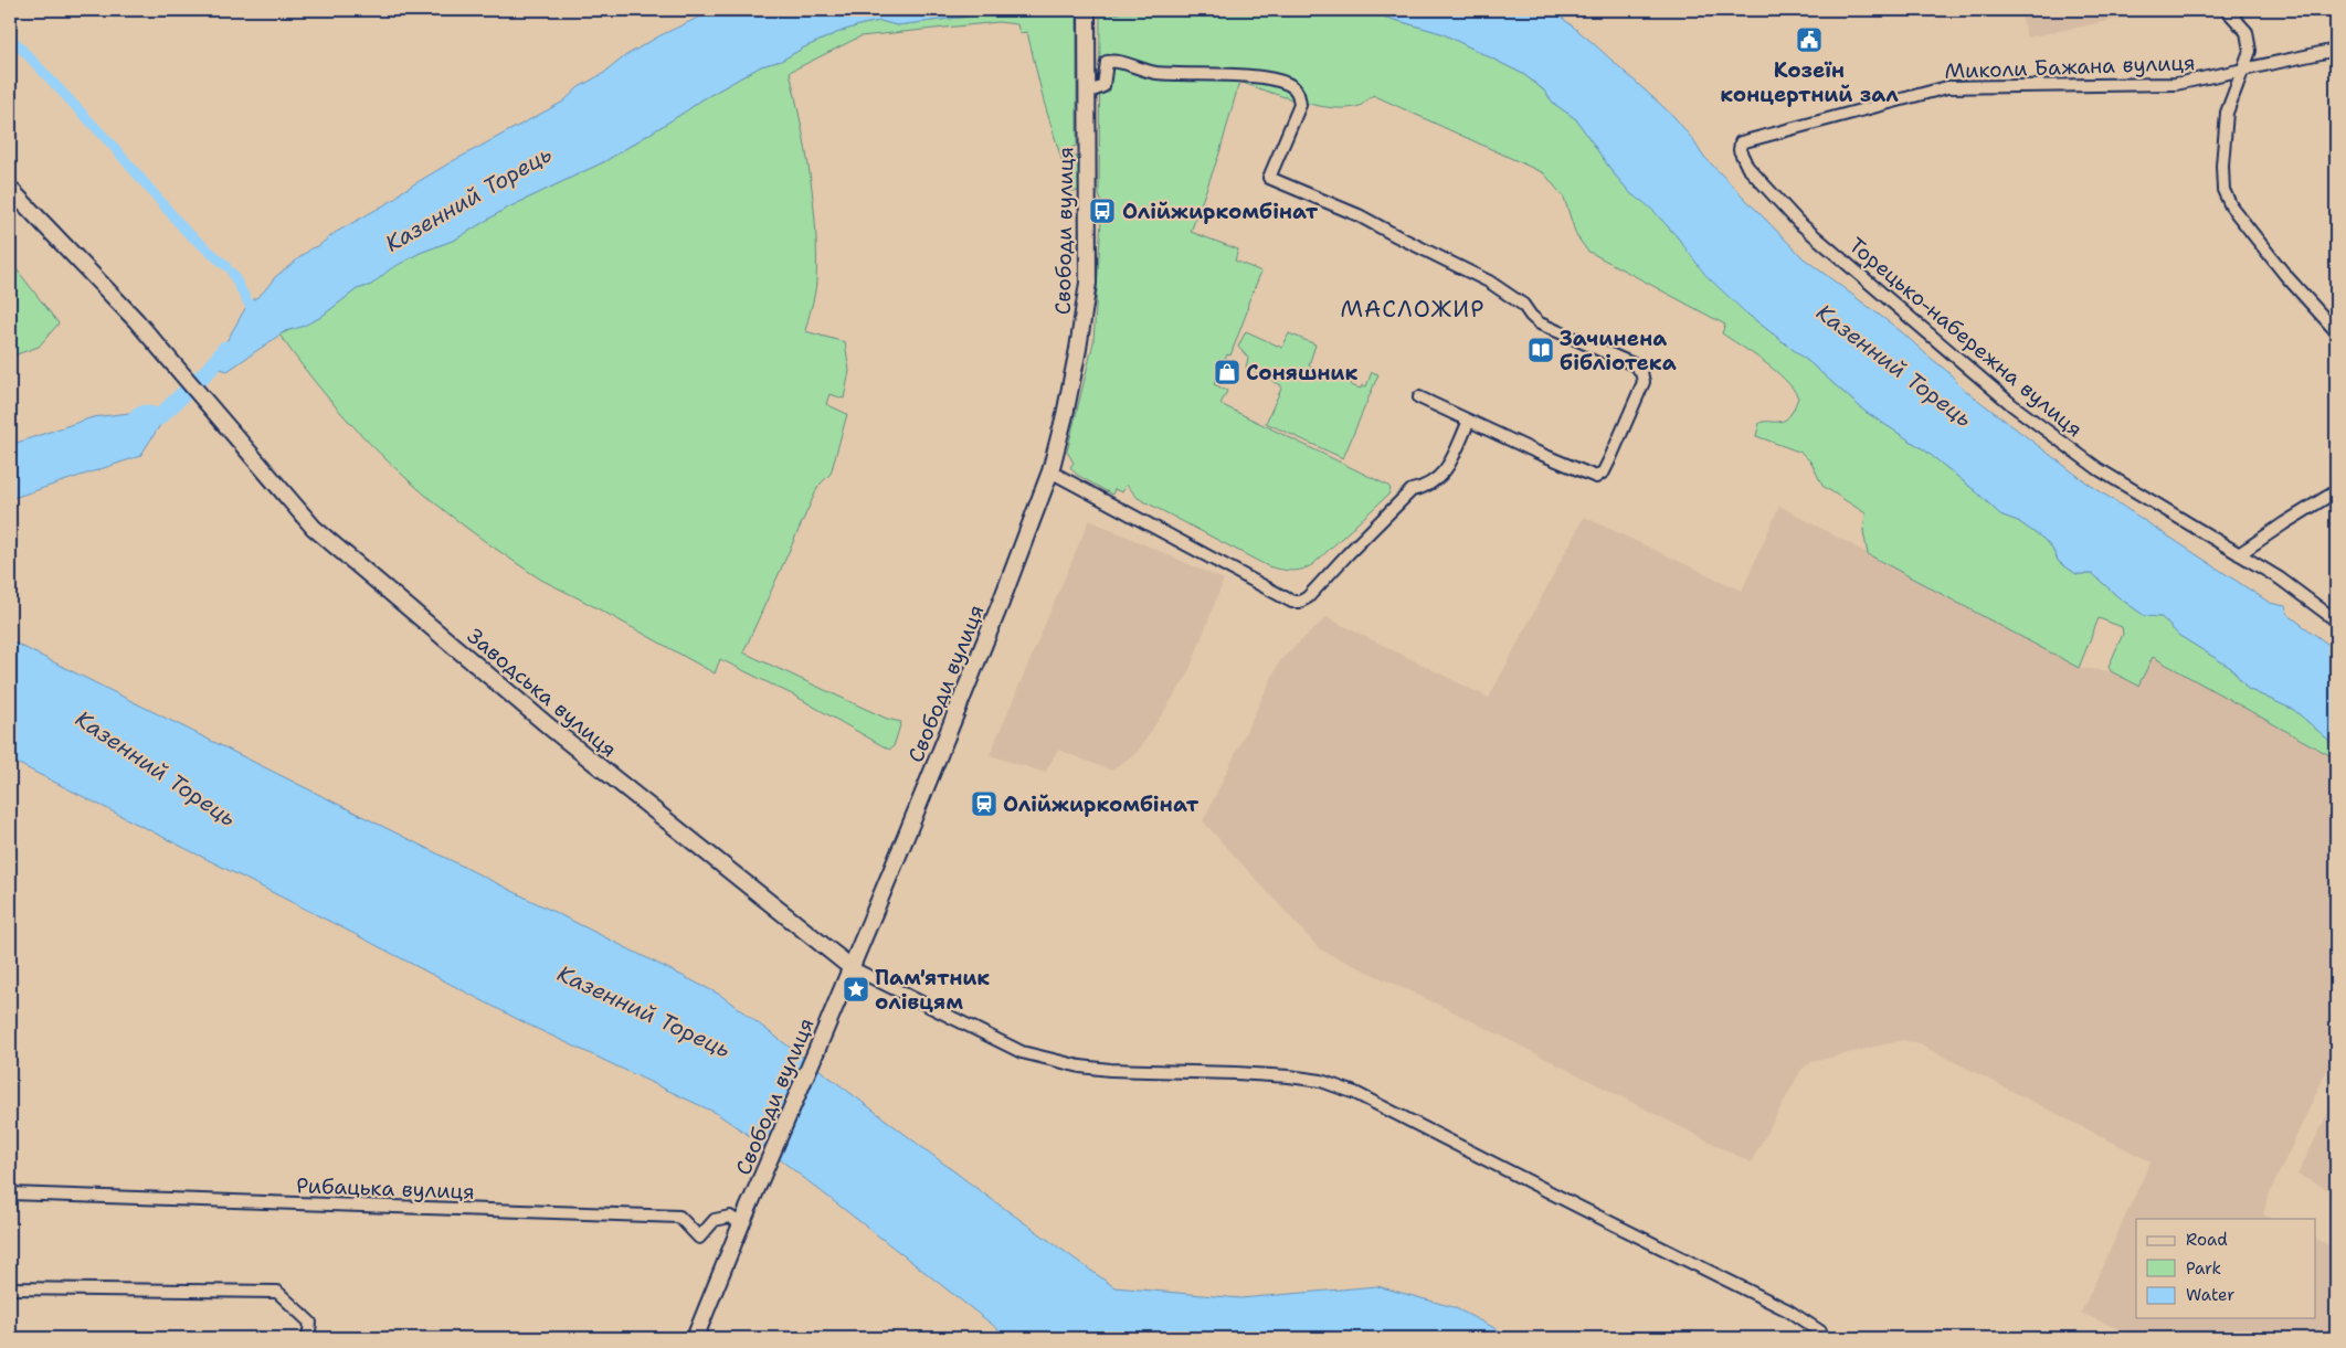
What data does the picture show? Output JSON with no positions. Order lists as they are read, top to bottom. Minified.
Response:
{"streets":{"main road":["Свободи вулиця","Заводська вулиця"],"street":["Миколи Бажана вулиця","Торецько-набережна вулиця","Рибацька вулиця"]},"crossings":[["Миколи Бажана вулиця","Торецько-набережна вулиця"],["Свободи вулиця","Заводська вулиця"],["Свободи вулиця","Рибацька вулиця"]],"districts":["МАСЛОЖИР"],"water":["Казенний Торець"],"places":{"public building":["Козеїн концертний зал"],"bus stop":["Олійжиркомбінат"],"library":["Зачинена бібліотека"],"shop":["Соняшник"],"station":["Олійжиркомбiнат"],"place":["Пам'ятник олівцям"]},"legend":["Road","Park","Water"]}
